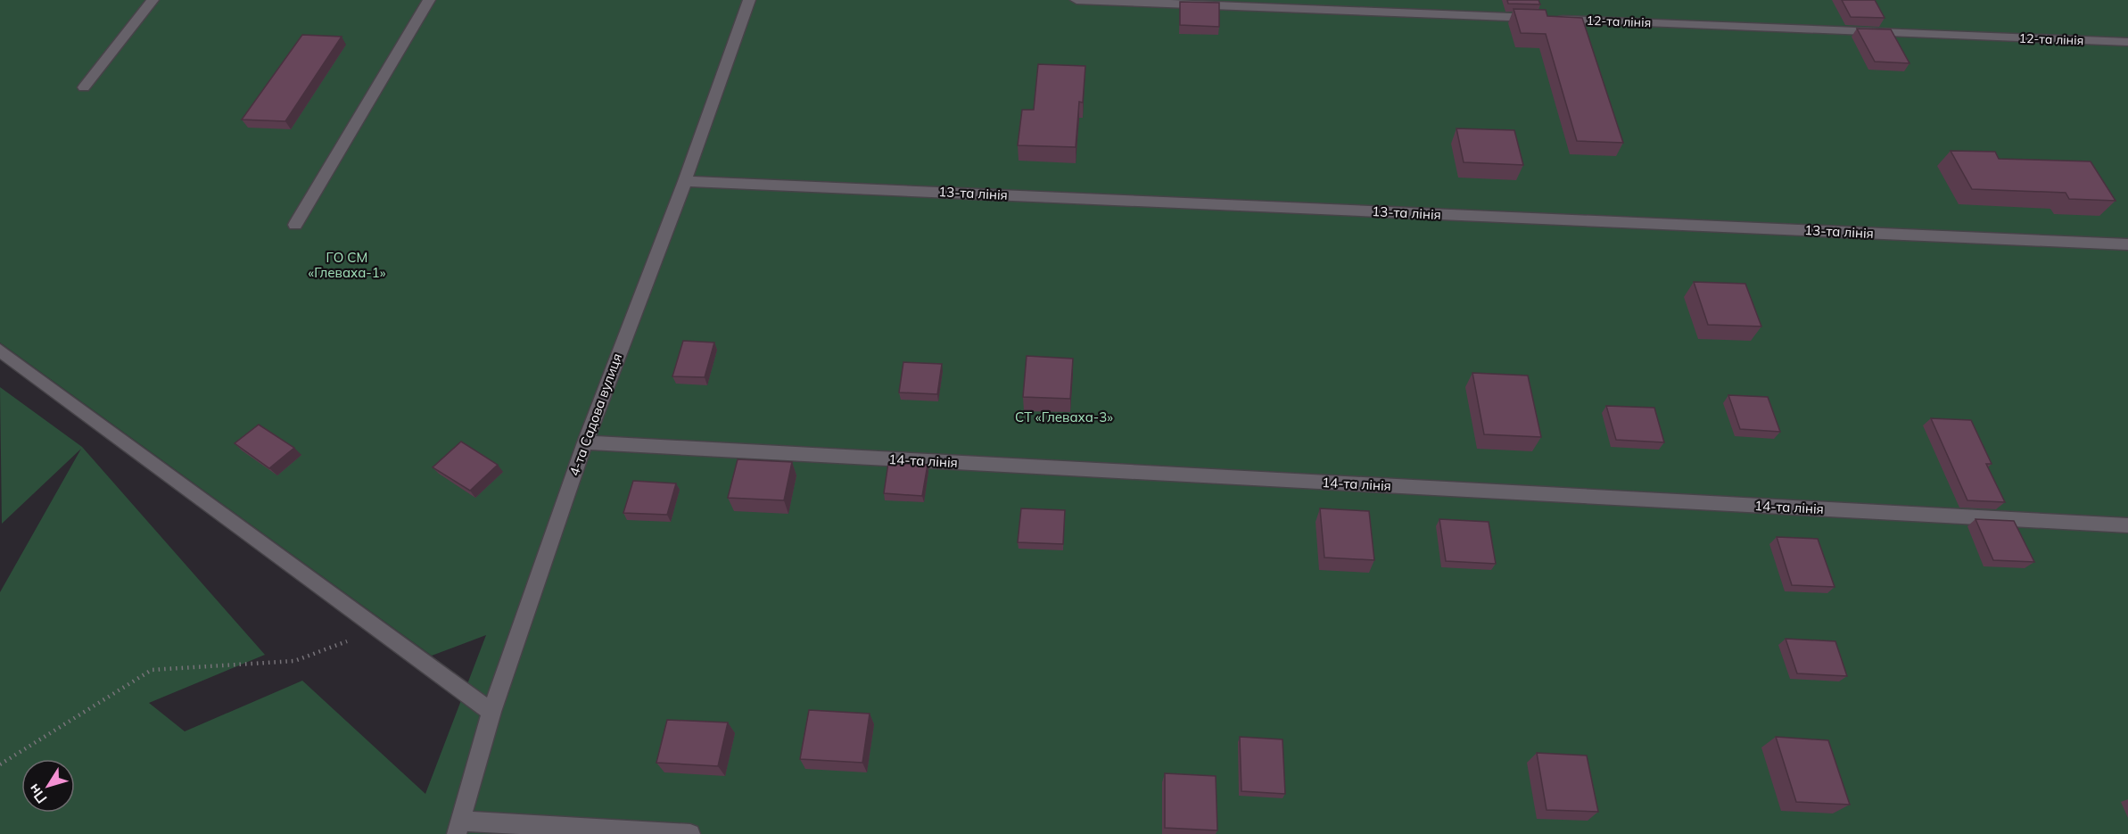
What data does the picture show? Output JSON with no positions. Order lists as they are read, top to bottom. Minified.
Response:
{"streets":{"street":["12-та лінія","13-та лінія","4-та Садова вулиця","14-та лінія"]},"crossings":[["13-та лінія","4-та Садова вулиця"],["4-та Садова вулиця","14-та лінія"]],"parks":["ГО СМ «Глеваха-1»","СТ «Глеваха-3»"],"north":"bottom left"}
